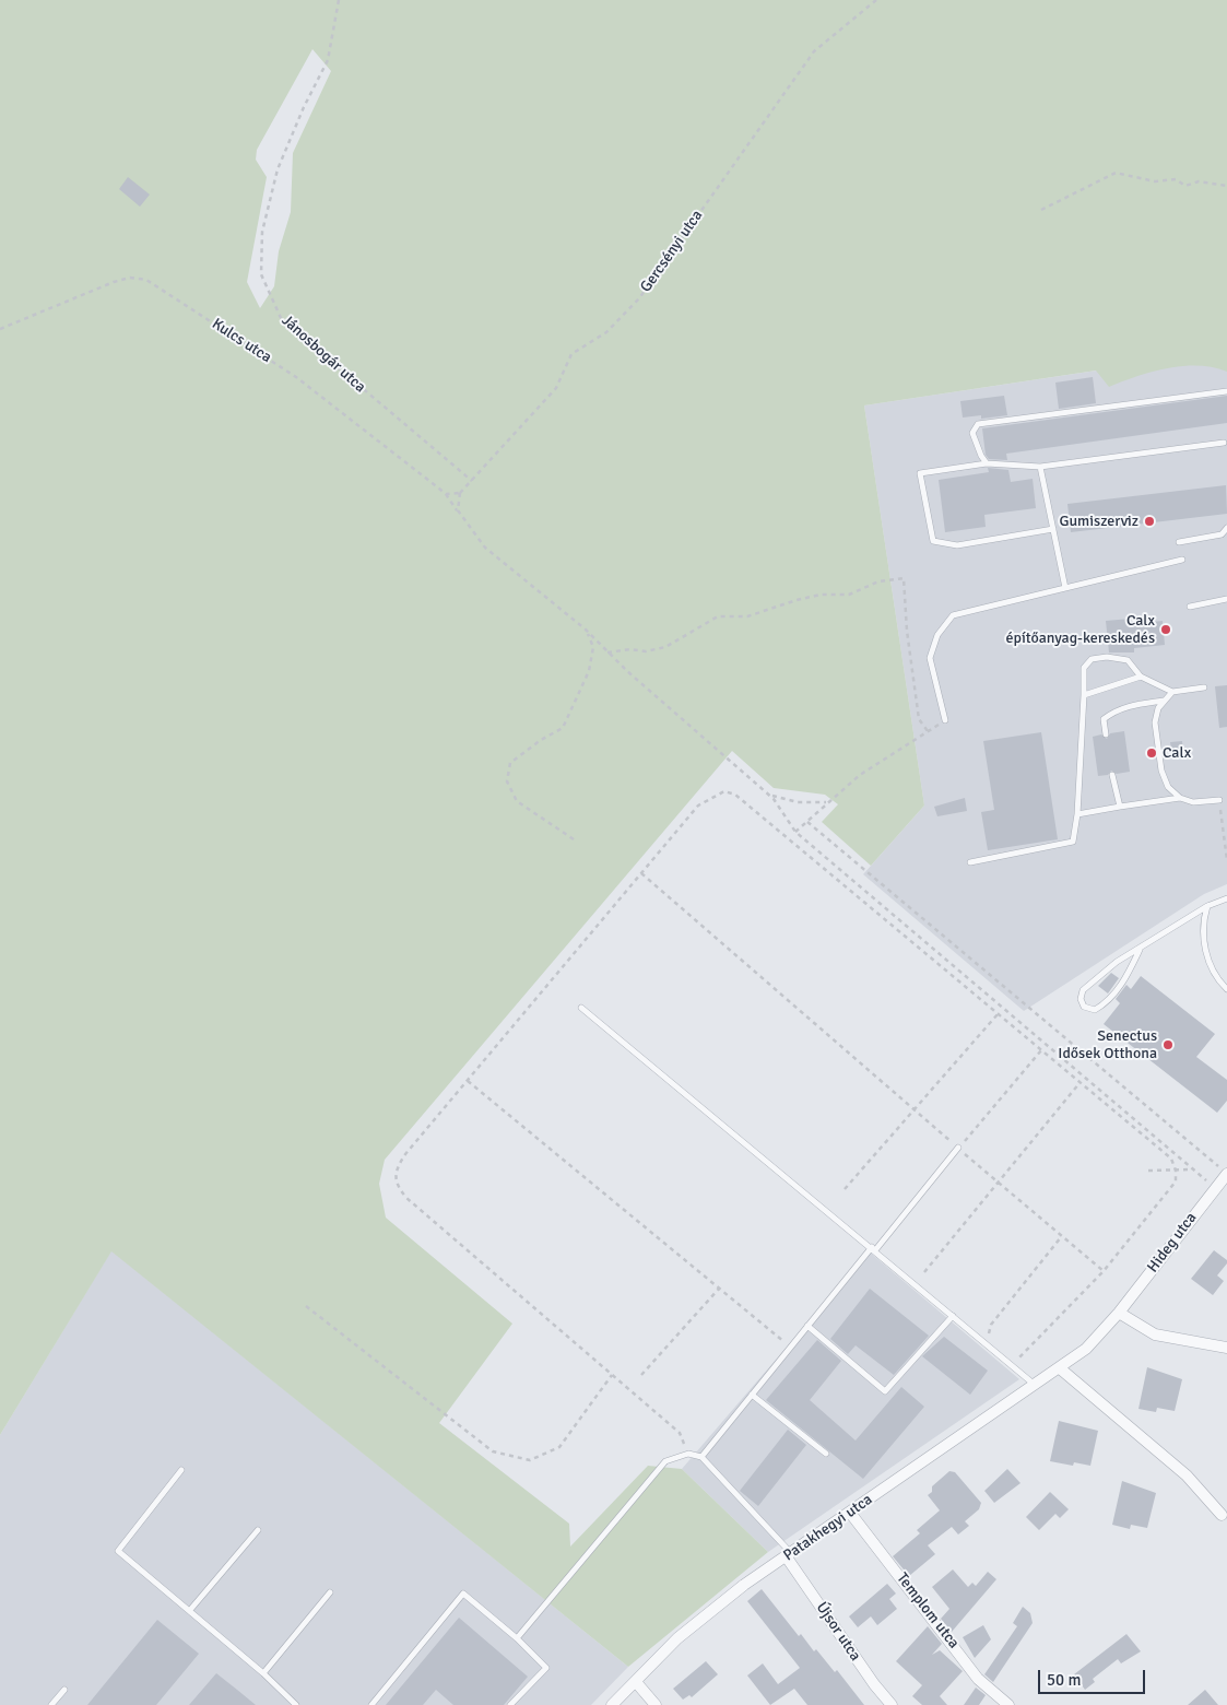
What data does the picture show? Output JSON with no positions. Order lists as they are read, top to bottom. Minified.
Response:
{"streets":{"street":["Hideg utca","Patakhegyi utca","Templom utca","Újsor utca"],"path":["Gercsényi utca","Kulcs utca","Jánosbogár utca"]},"crossings":[["Gercsényi utca","Jánosbogár utca"],["Hideg utca","Patakhegyi utca"],["Patakhegyi utca","Templom utca"],["Patakhegyi utca","Újsor utca"]],"places":["Gumiszerviz","Calx építőanyag-kereskedés","Calx","Senectus Idősek Otthona"],"scale_bar":"50 m"}
